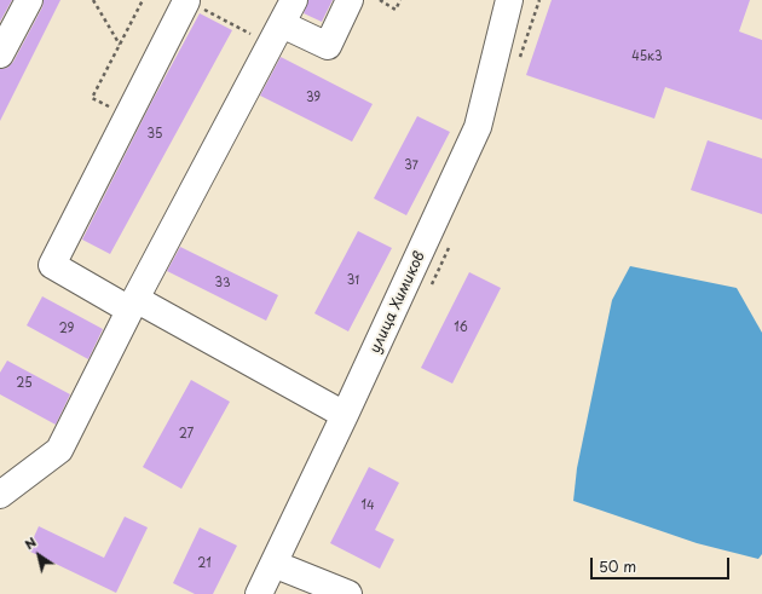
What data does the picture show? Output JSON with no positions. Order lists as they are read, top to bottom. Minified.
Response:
{"streets":{"street":["улица Химиков"]},"house_numbers":["45к3","39","35","37","31","33","16","29","25","27","14","21"],"scale_bar":"50 m","north":"top left"}
